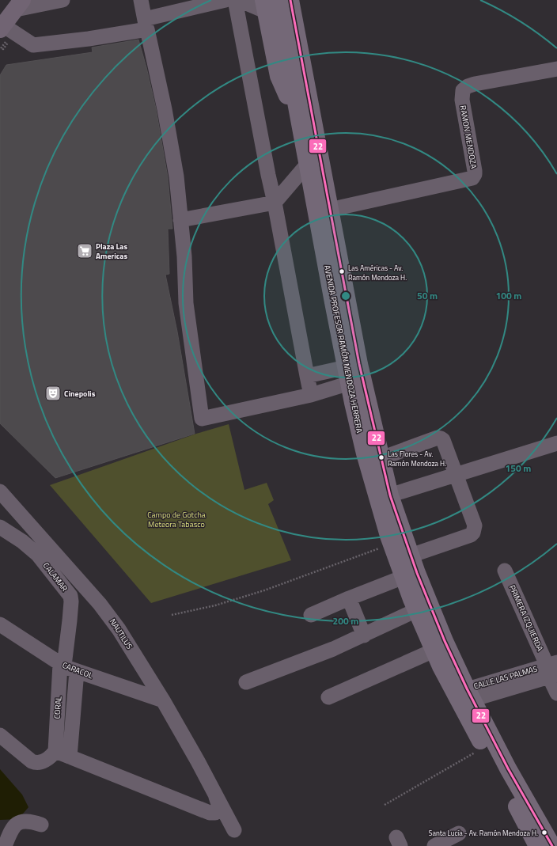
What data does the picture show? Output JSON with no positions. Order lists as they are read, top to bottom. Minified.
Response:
{"streets":{"main road":["AVENIDA PROFESOR RAMÓN MENDOZA HERRERA"],"street":["RAMON MENDOZA","CALAMAR","PRIMERA IZQUIERDA","NAUTILUS","CARACOL","CALLE LAS PALMAS","CORAL"]},"crossings":[["RAMON MENDOZA","AVENIDA PROFESOR RAMÓN MENDOZA HERRERA"],["AVENIDA PROFESOR RAMÓN MENDOZA HERRERA","CALLE LAS PALMAS"],["CALAMAR","CARACOL"],["CALAMAR","CORAL"],["PRIMERA IZQUIERDA","CALLE LAS PALMAS"],["NAUTILUS","CARACOL"],["NAUTILUS","CORAL"],["CARACOL","CORAL"]],"parks":["Campo de Gotcha Meteora Tabasco"],"places":{"supermarket":["Plaza Las Americas"],"other":["Las Américas - Av. Ramón Mendoza H.","Las Flores - Av. Ramón Mendoza H.","Santa Lucía - Av. Ramón Mendoza H."],"theatre":["Cinepolis"]},"lines":["transit line 22"],"rings":["50 m","100 m","150 m","200 m"]}
